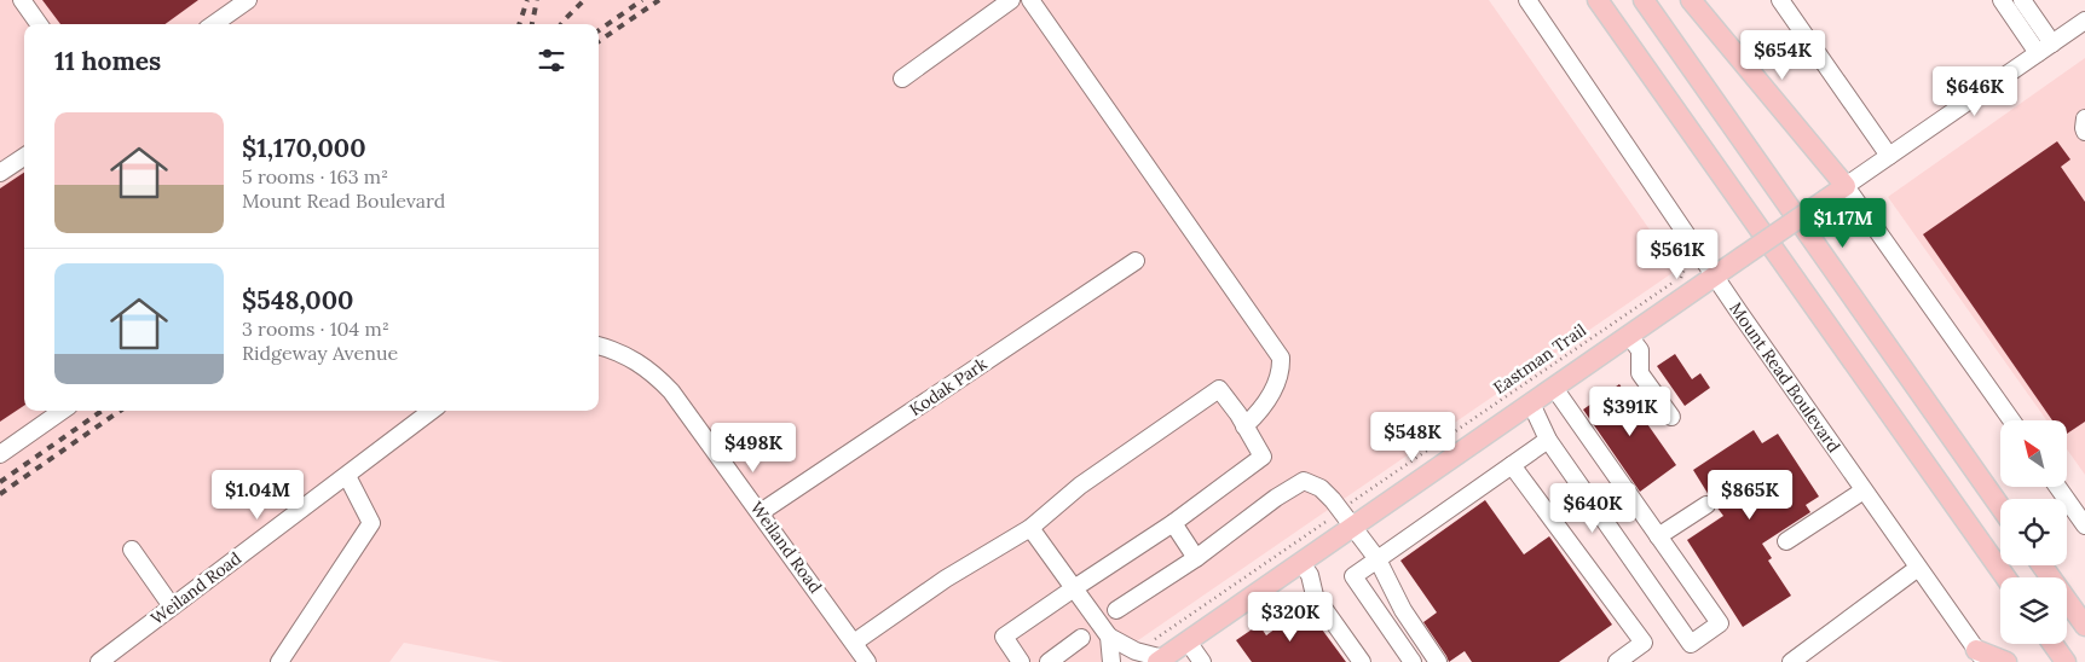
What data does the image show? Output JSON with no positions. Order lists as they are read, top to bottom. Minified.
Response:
{"streets":{"street":["Mount Read Boulevard","Kodak Park","Weiland Road"],"path":["Eastman Trail"]},"crossings":[["Eastman Trail","Mount Read Boulevard"],["Kodak Park","Weiland Road"]],"north":"top left","page":{"heading":"11 homes","price":["$654K","$646K","$1.17M","$561K","$391K","$548K","$498K","$1.04M","$865K","$640K","$320K"],"list":[{"name":"$1,170,000","note":"5 rooms · 163 m² · Mount Read Boulevard"},{"name":"$548,000","note":"3 rooms · 104 m² · Ridgeway Avenue"}]}}
